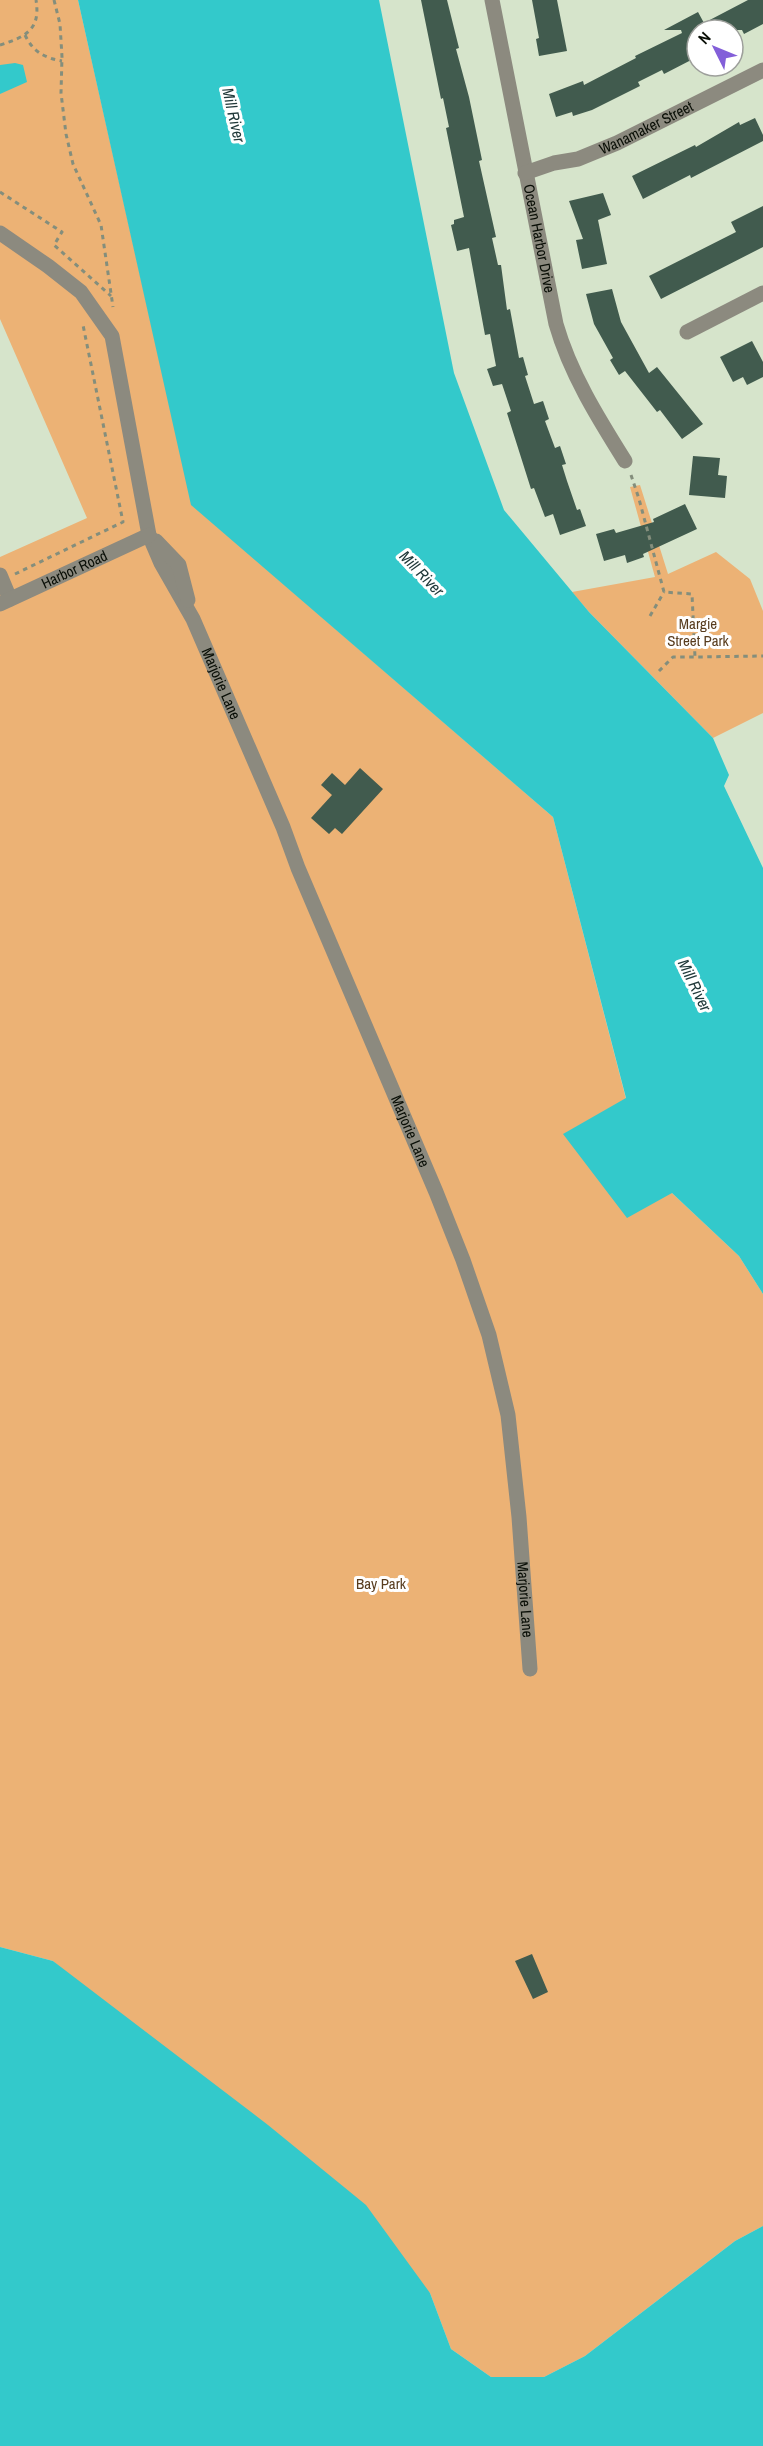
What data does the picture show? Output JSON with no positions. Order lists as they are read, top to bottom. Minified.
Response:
{"streets":{"street":["Wanamaker Street","Ocean Harbor Drive","Harbor Road","Marjorie Lane"]},"crossings":[["Wanamaker Street","Ocean Harbor Drive"],["Harbor Road","Marjorie Lane"]],"water":["Mill River"],"parks":["Margie Street Park","Bay Park"],"north":"top left"}
